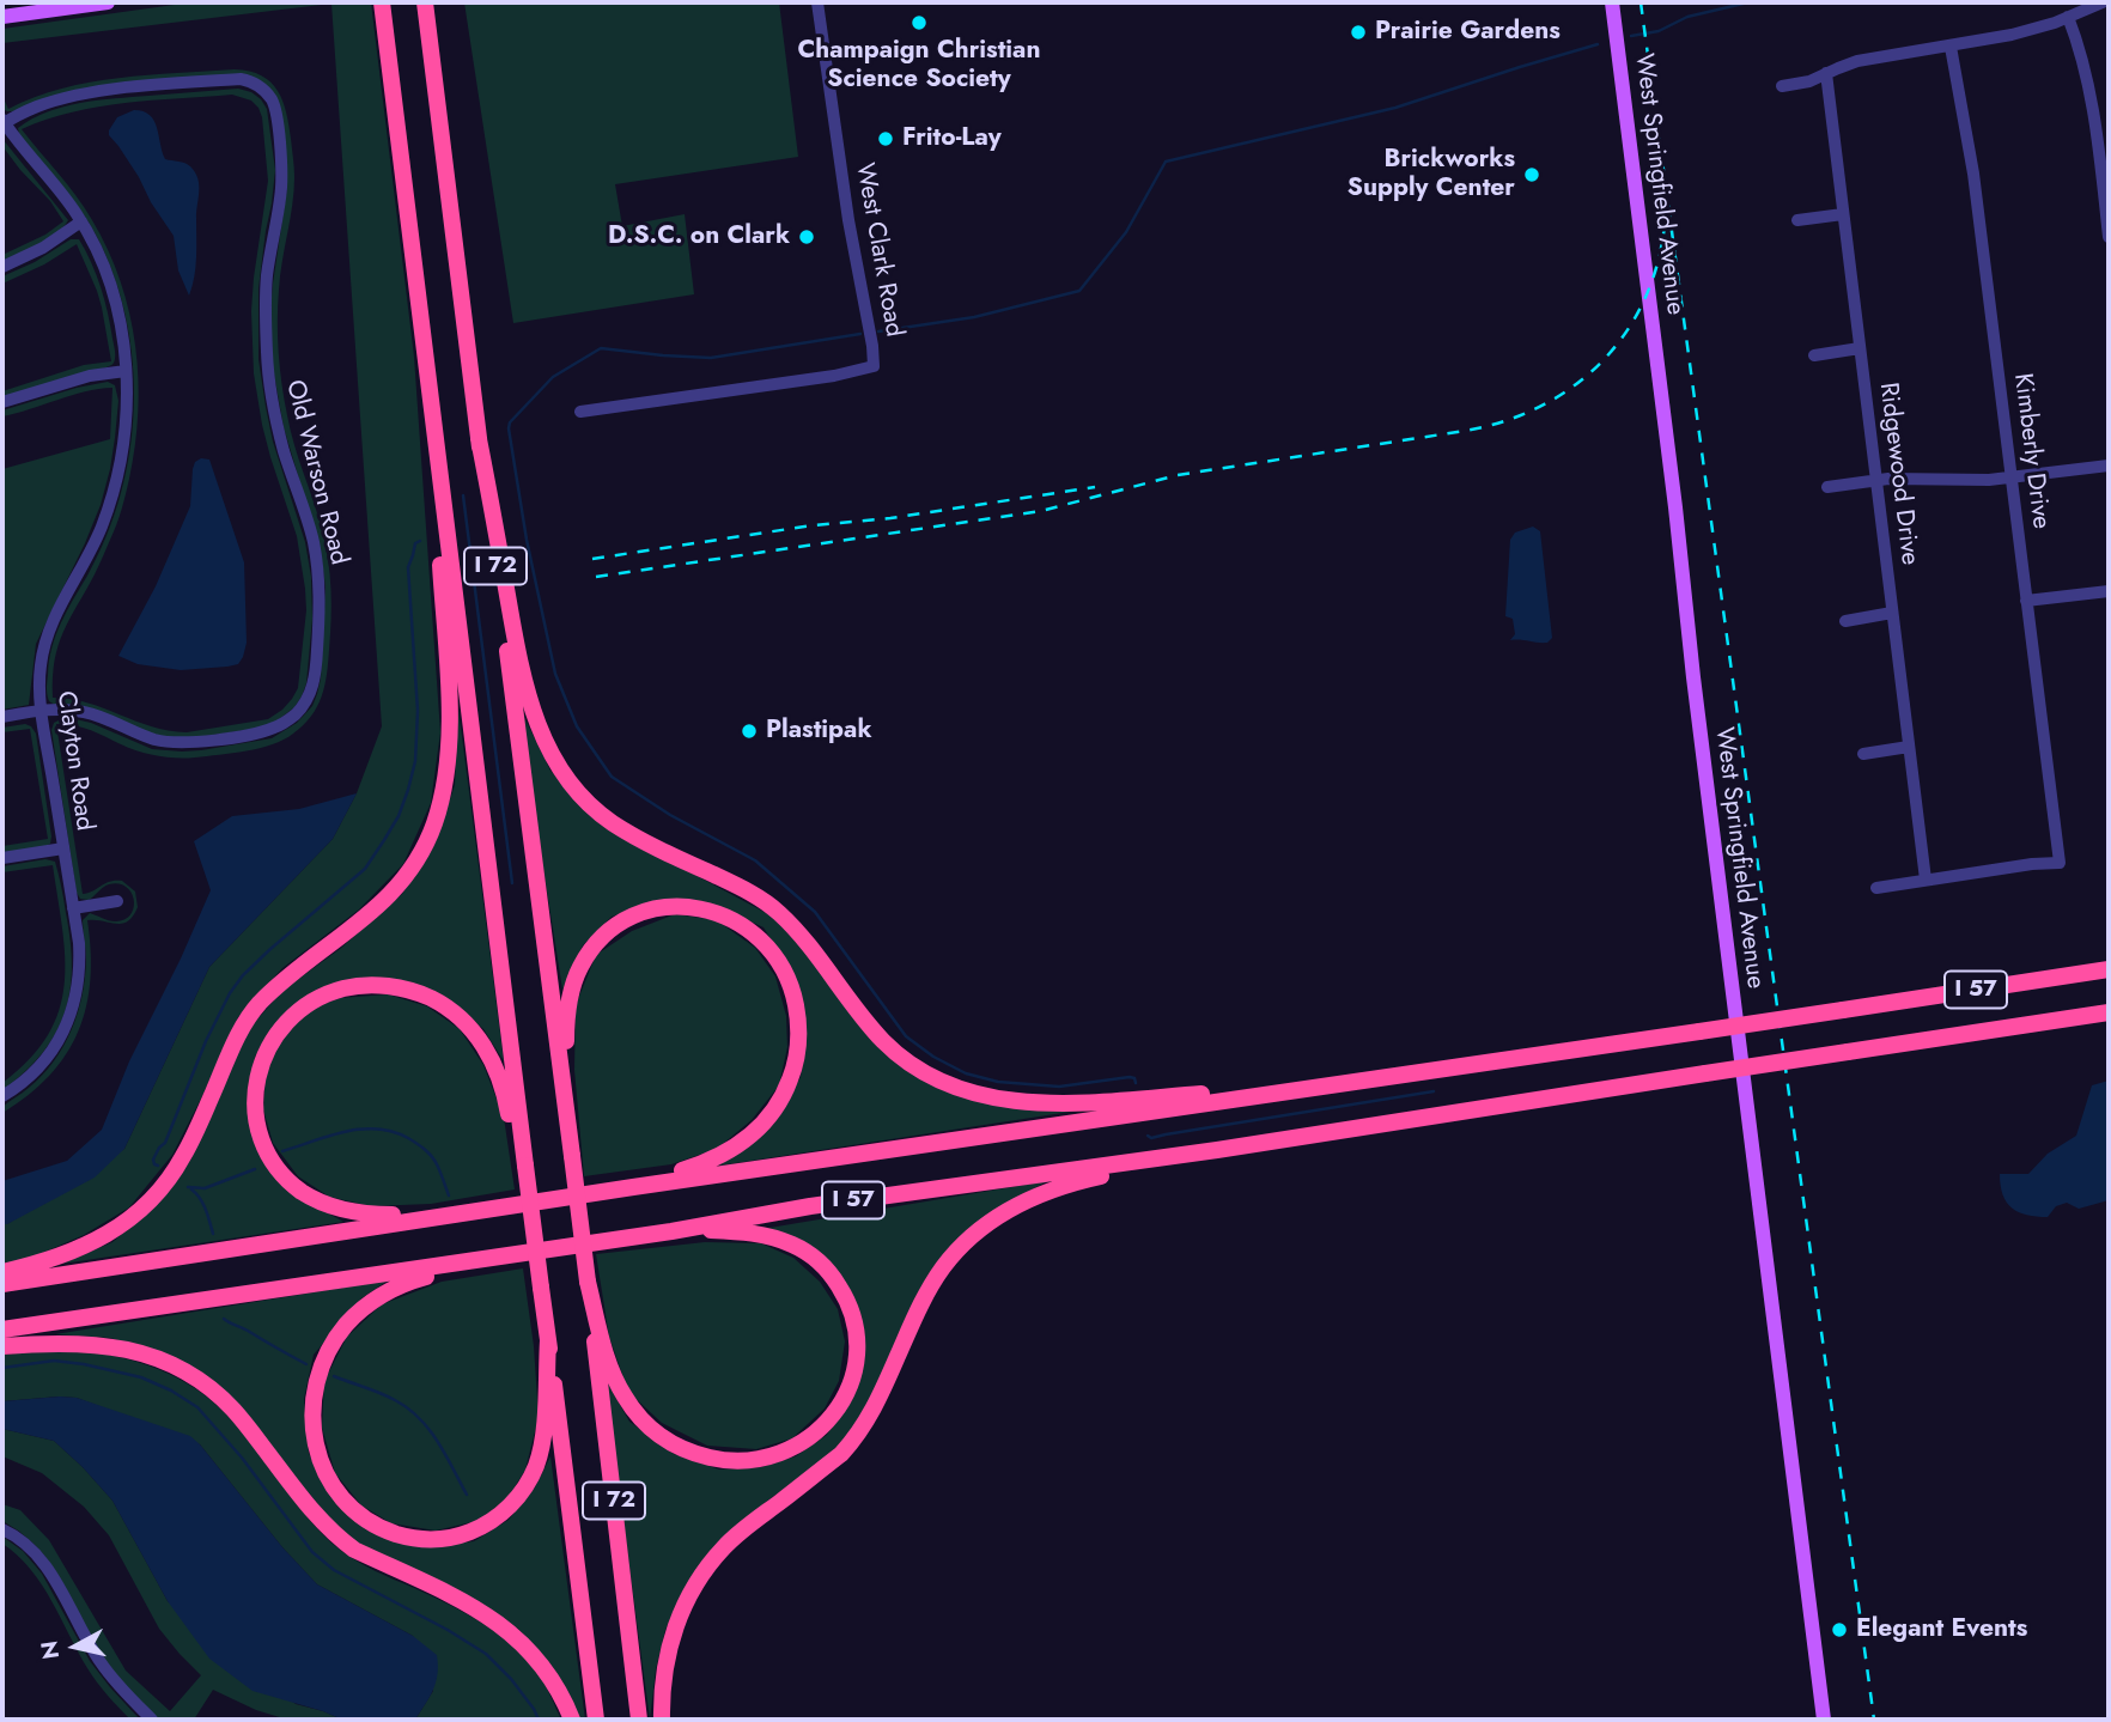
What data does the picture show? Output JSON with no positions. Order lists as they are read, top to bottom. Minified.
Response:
{"streets":{"highway":["I 72","I 57"],"main road":["West Springfield Avenue"],"street":["West Clark Road","Kimberly Drive","Old Warson Road","Ridgewood Drive","Clayton Road"]},"crossings":[["Kimberly Drive","Ridgewood Drive"],["Old Warson Road","Clayton Road"]],"places":["Champaign Christian Science Society","Prairie Gardens","Frito-Lay","Brickworks Supply Center","D.S.C. on Clark","Plastipak","Elegant Events"],"north":"left"}
